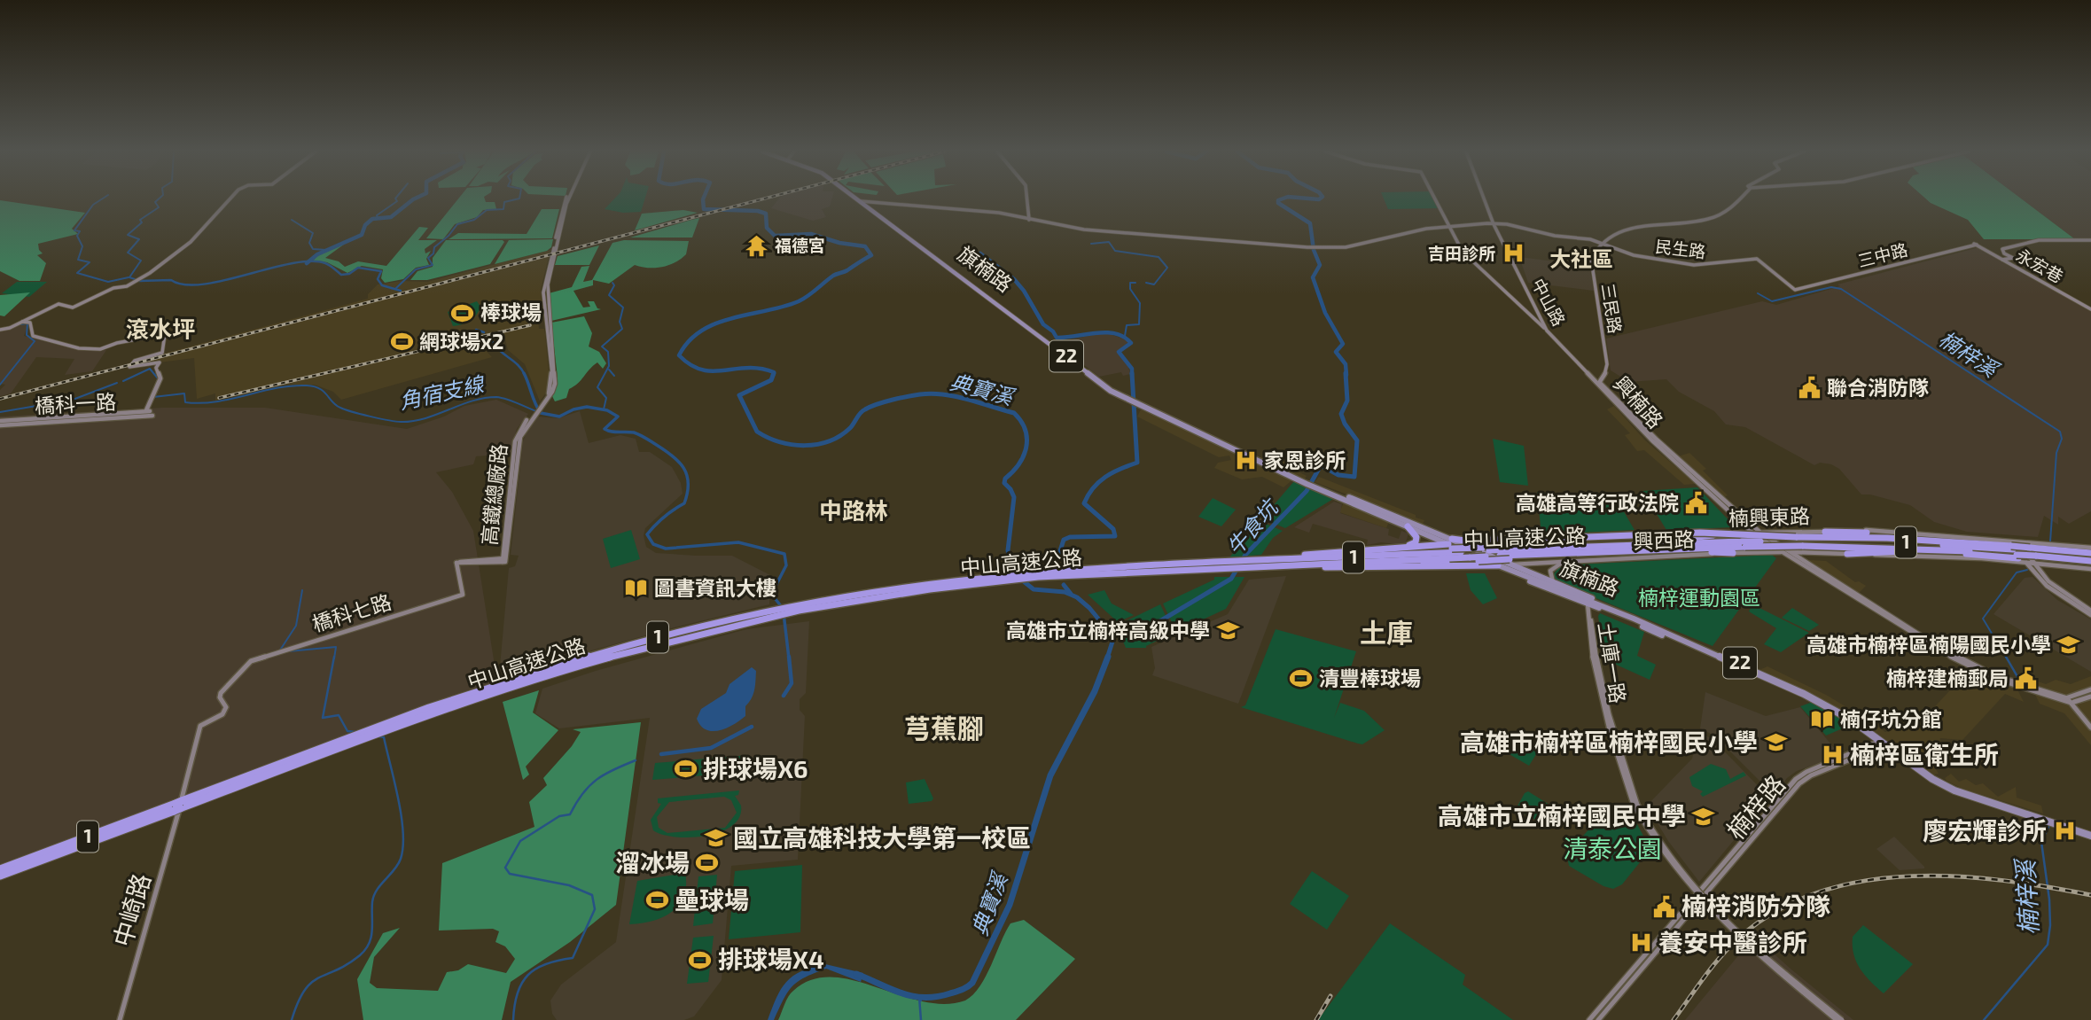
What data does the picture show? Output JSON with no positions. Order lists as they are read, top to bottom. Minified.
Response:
{"streets":{"highway":["中山高速公路","1"],"main road":["旗楠路","22"],"street":["民生路","三中路","永宏巷","中山路","三民路","興楠路","橋科一路","高鐵總廠路","楠興東路","興西路","橋科七路","土庫一路","楠梓路","中崎路"]},"crossings":[["民生路","三中路"],["民生路","旗楠路"],["民生路","中山路"],["民生路","三民路"],["三中路","永宏巷"],["旗楠路","楠興東路"],["旗楠路","興西路"],["旗楠路","土庫一路"],["旗楠路","楠梓路"],["中山路","三民路"],["中山路","興楠路"],["三民路","興楠路"],["興楠路","楠興東路"],["興楠路","中山高速公路"],["興楠路","興西路"],["高鐵總廠路","橋科七路"],["楠興東路","中山高速公路"],["中山高速公路","興西路"],["中山高速公路","中崎路"],["橋科七路","中崎路"]],"districts":["大社區","滾水坪","中路林","土庫","芎蕉腳"],"water":["楠梓溪","典寶溪","角宿支線","牛食坑"],"parks":["楠梓運動園區","清泰公園"],"places":{"temple":["福德宮"],"hospital":["吉田診所","家恩診所","楠梓區衛生所","廖宏輝診所","養安中醫診所"],"sports":["棒球場","網球場x2","清豐棒球場","排球場X6","溜冰場","壘球場","排球場X4"],"public building":["聯合消防隊","高雄高等行政法院","楠梓建楠郵局","楠梓消防分隊"],"library":["圖書資訊大樓","楠仔坑分館"],"school or university":["高雄市立楠梓高級中學","高雄市楠梓區楠陽國民小學","高雄市楠梓區楠梓國民小學","高雄市立楠梓國民中學","國立高雄科技大學第一校區"]}}
